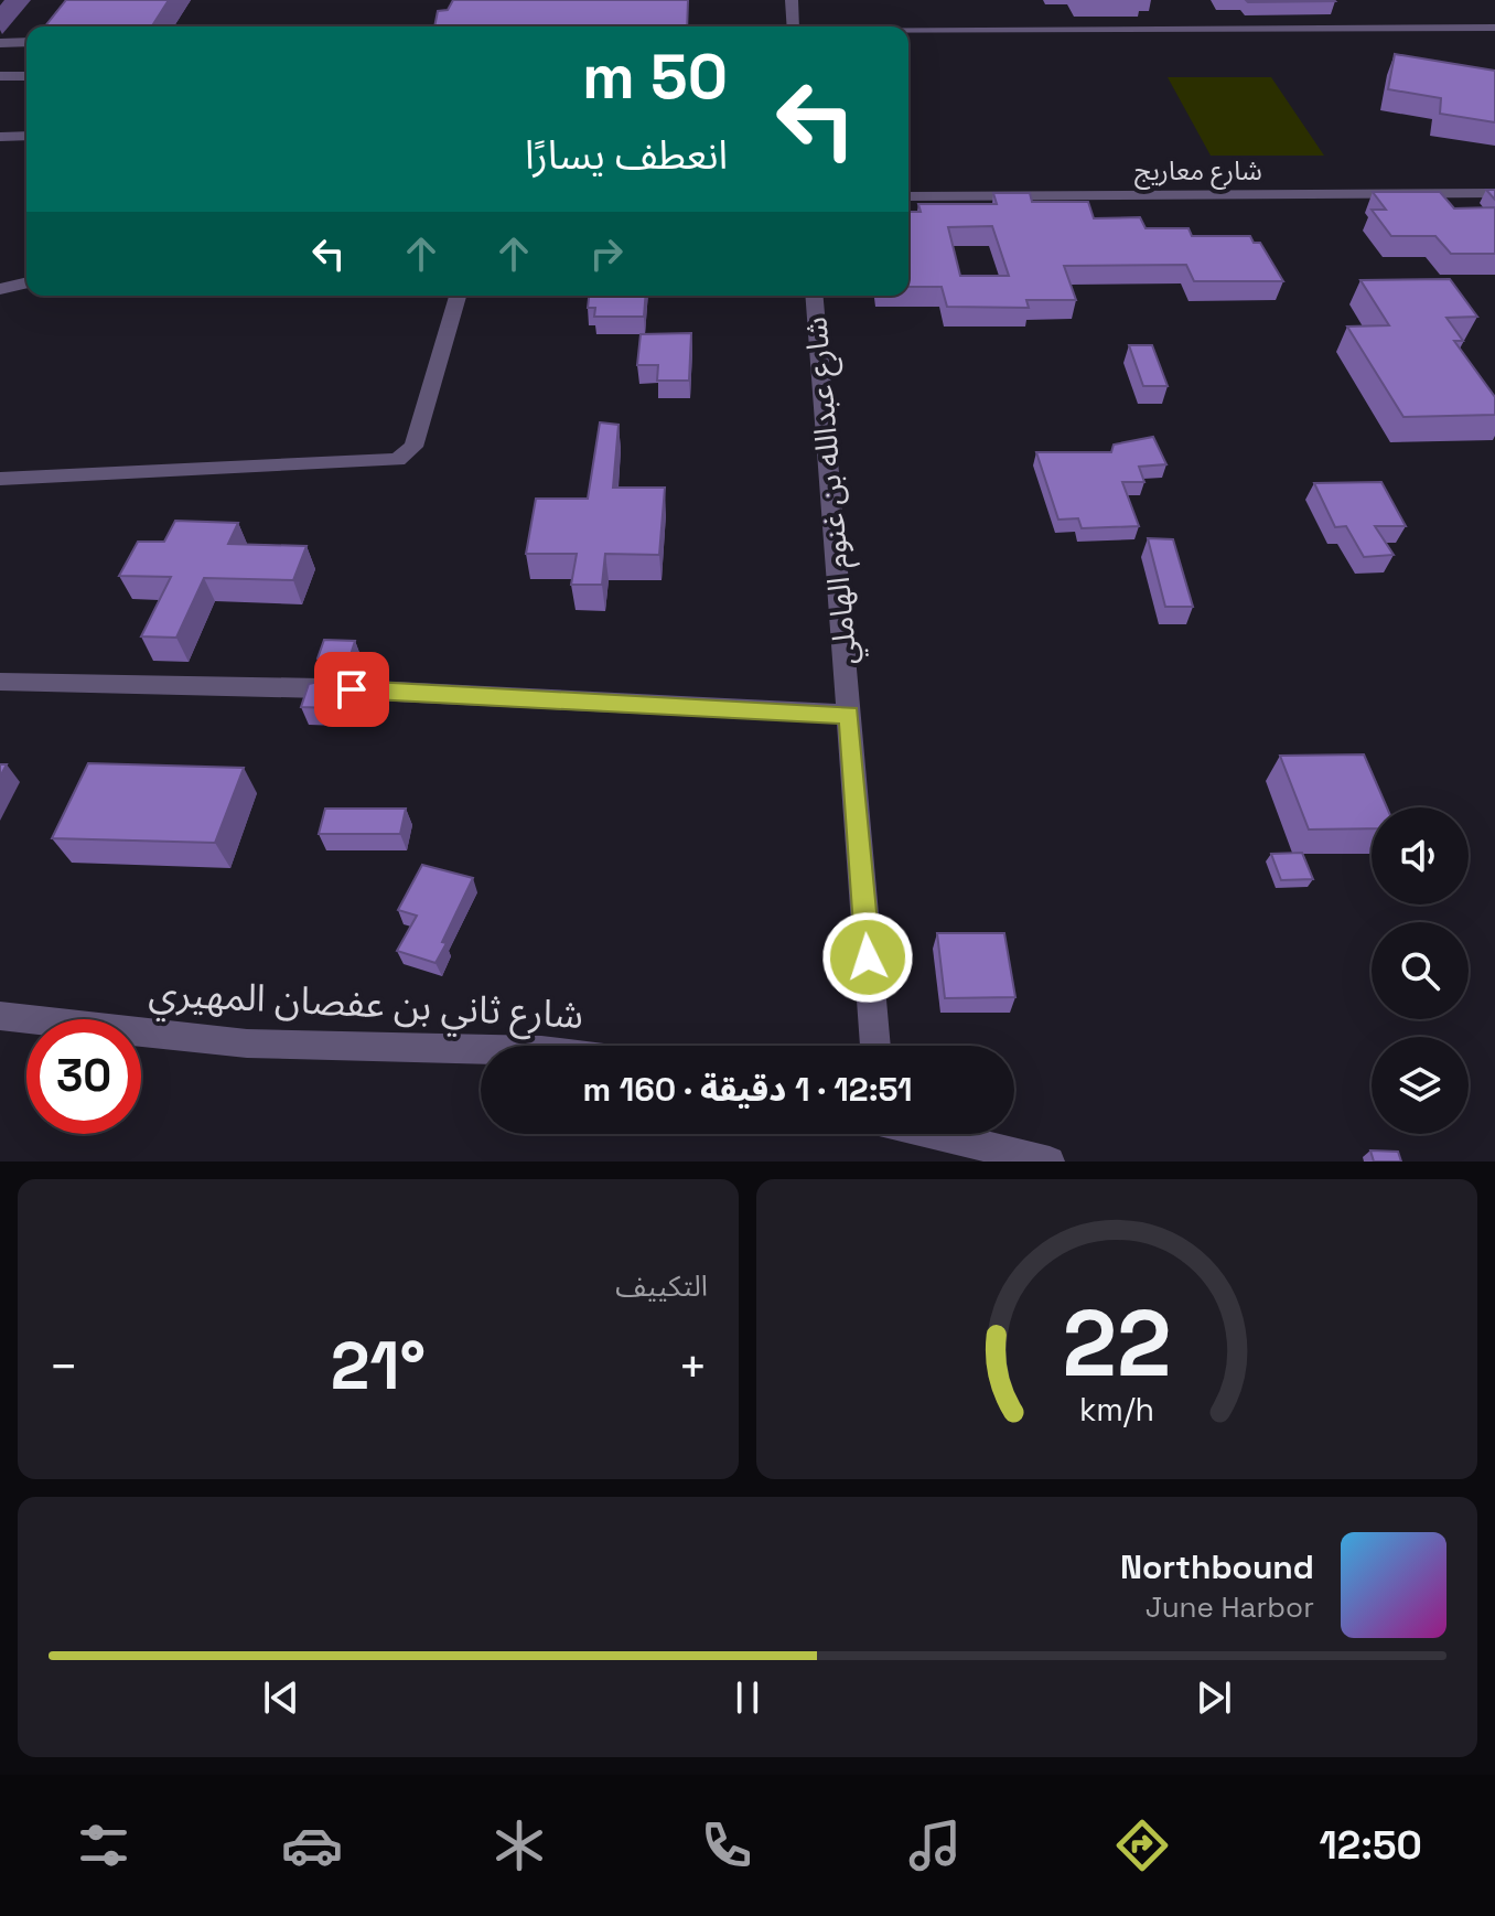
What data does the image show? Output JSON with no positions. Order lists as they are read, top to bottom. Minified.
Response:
{"streets":{"street":["شارع معاريج","شارع عبدالله بن غنوم الهاملي","شارع ثاني بن عفصان المهيري"]},"page":{"turn":["50 m","انعطف يسارًا"],"limit":"30","trip":"12:51 · 1 دقيقة · 160 m","tile":"التكييف","heat":["−","21°","+"],"song":["Northbound","June Harbor"],"tabs":"12:50","gauge":["22","km/h"]}}
